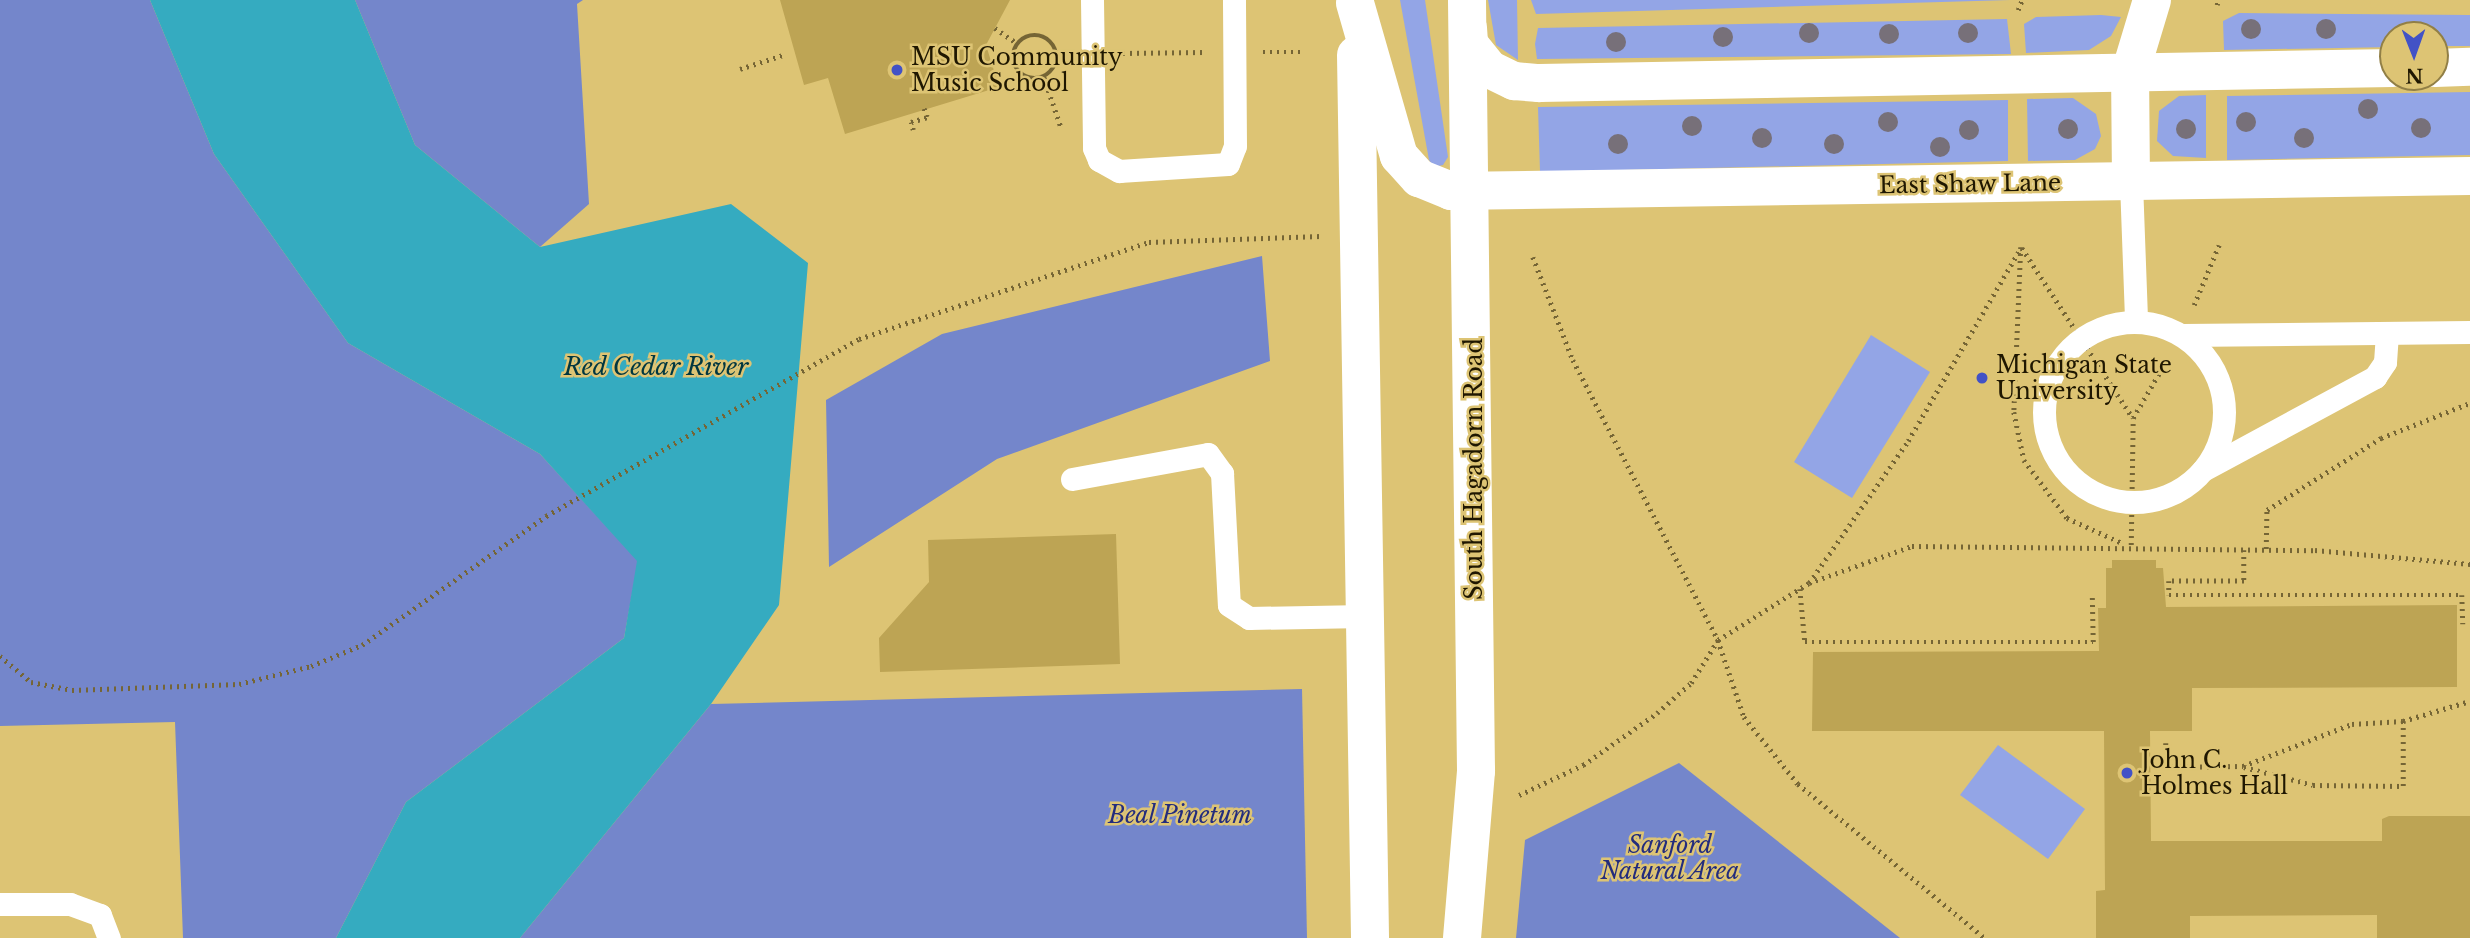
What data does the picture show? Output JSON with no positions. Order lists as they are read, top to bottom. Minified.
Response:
{"streets":{"street":["East Shaw Lane","South Hagadorn Road"]},"crossings":[["East Shaw Lane","South Hagadorn Road"]],"water":["Red Cedar River"],"parks":["Beal Pinetum","Sanford Natural Area"],"places":["MSU Community Music School","Michigan State University","John C. Holmes Hall"],"north":"bottom"}
